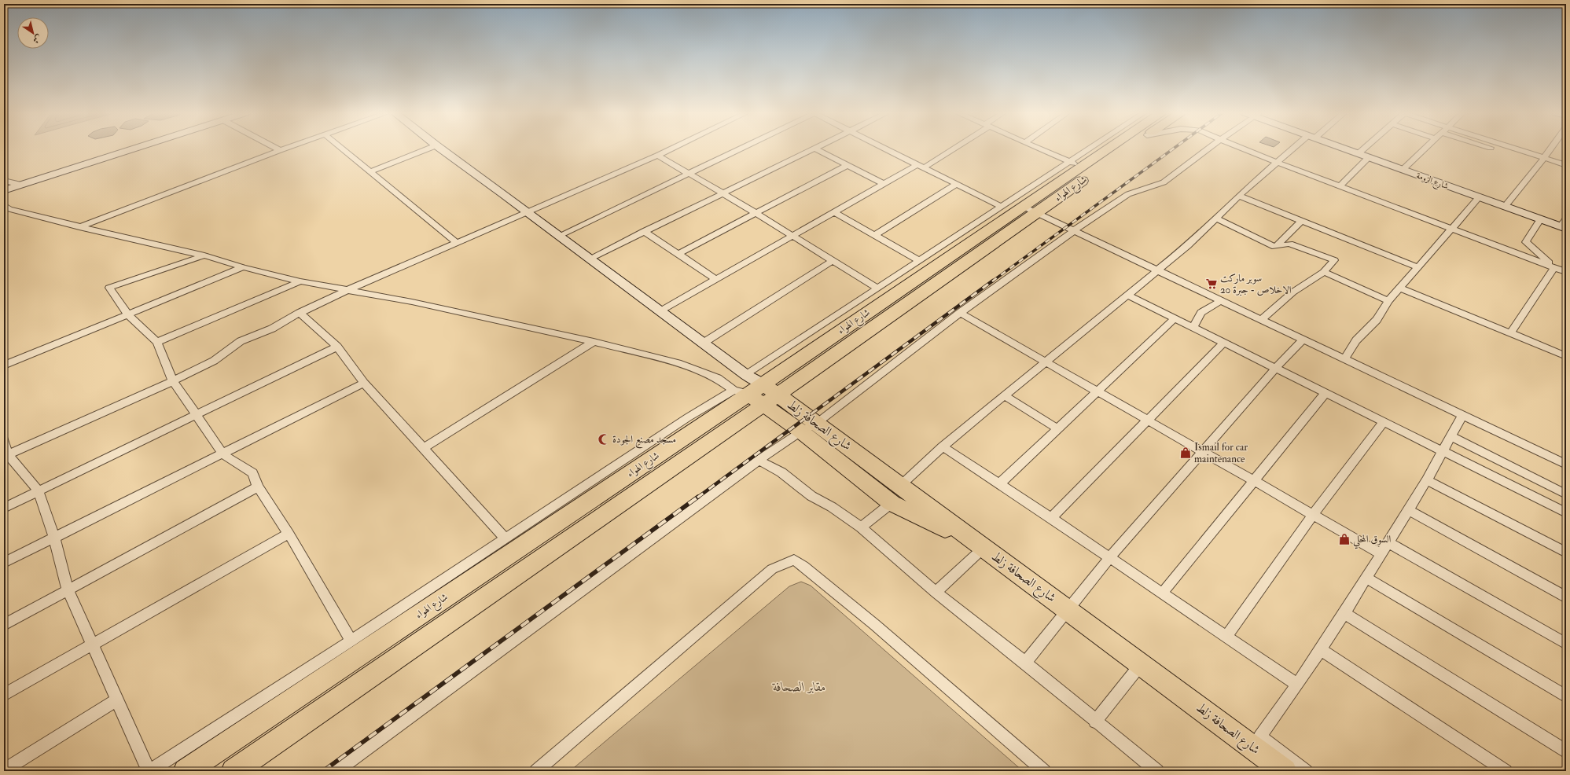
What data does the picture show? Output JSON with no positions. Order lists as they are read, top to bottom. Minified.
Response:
{"streets":{"highway":["شارع الهواء","شارع الصحافة زلط"],"street":["شارع الزومة"]},"crossings":[["شارع الهواء","شارع الصحافة زلط"]],"parks":["مقابر الصحافة"],"places":{"supermarket":["سوبر ماركت الاخلاص - جبرة 20"],"mosque":["مسجد مصنع الجودة"],"shop":["Ismail for car maintenance","السوق المحلي"]},"north":"bottom right"}
